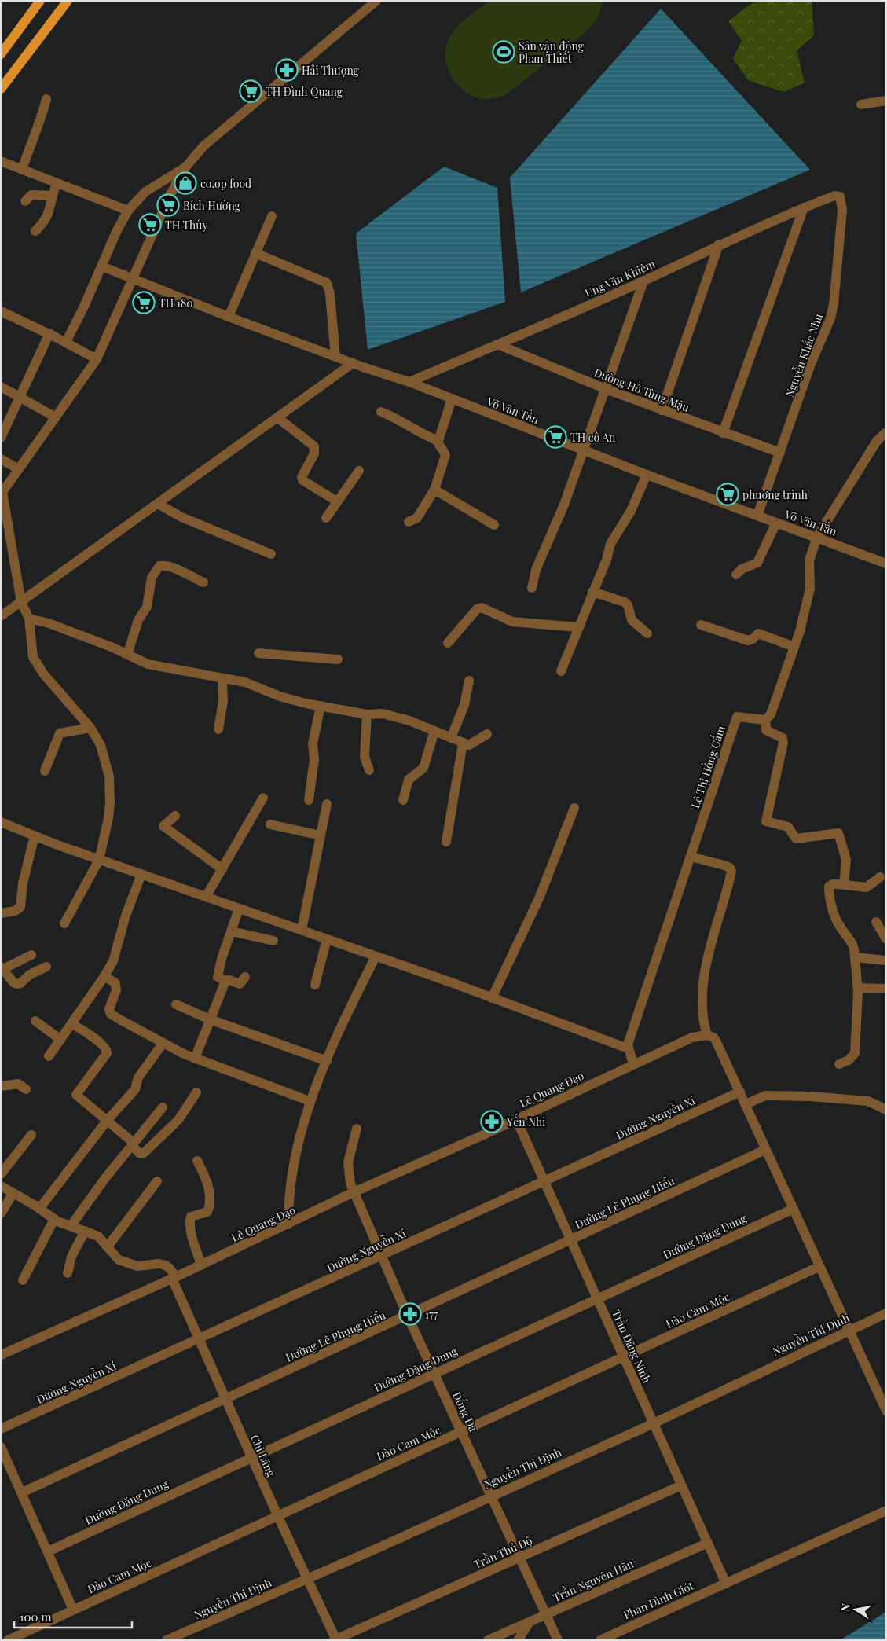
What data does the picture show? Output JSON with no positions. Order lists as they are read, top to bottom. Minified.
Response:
{"streets":{"street":["Ung Văn Khiêm","Nguyễn Khắc Nhu","Đường Hồ Tùng Mậu","Võ Văn Tần","Lê Thị Hồng Gấm","Lê Quang Đạo","Đường Nguyễn Xí","Đường Lê Phụng Hiểu","Đường Đặng Dung","Đào Cam Mộc","Nguyễn Thị Định","Trần Đăng Ninh","Đống Đa","Chi Lăng","Trần Thủ Độ","Trần Nguyên Hãn","Phan Đình Giót"]},"crossings":[["Ung Văn Khiêm","Nguyễn Khắc Nhu"],["Ung Văn Khiêm","Đường Hồ Tùng Mậu"],["Ung Văn Khiêm","Võ Văn Tần"],["Nguyễn Khắc Nhu","Đường Hồ Tùng Mậu"],["Nguyễn Khắc Nhu","Võ Văn Tần"],["Lê Quang Đạo","Trần Đăng Ninh"],["Lê Quang Đạo","Đống Đa"],["Lê Quang Đạo","Chi Lăng"],["Đường Nguyễn Xí","Trần Đăng Ninh"],["Đường Nguyễn Xí","Đống Đa"],["Đường Nguyễn Xí","Chi Lăng"],["Đường Lê Phụng Hiểu","Trần Đăng Ninh"],["Đường Lê Phụng Hiểu","Đống Đa"],["Đường Lê Phụng Hiểu","Chi Lăng"],["Đường Đặng Dung","Trần Đăng Ninh"],["Đường Đặng Dung","Đống Đa"],["Đường Đặng Dung","Chi Lăng"],["Đào Cam Mộc","Trần Đăng Ninh"],["Đào Cam Mộc","Đống Đa"],["Đào Cam Mộc","Chi Lăng"],["Nguyễn Thị Định","Trần Đăng Ninh"],["Nguyễn Thị Định","Đống Đa"],["Nguyễn Thị Định","Chi Lăng"],["Trần Đăng Ninh","Trần Thủ Độ"],["Trần Đăng Ninh","Trần Nguyên Hãn"],["Trần Đăng Ninh","Phan Đình Giót"],["Đống Đa","Trần Thủ Độ"],["Đống Đa","Trần Nguyên Hãn"],["Chi Lăng","Trần Thủ Độ"]],"places":{"sports":["Sân vận động Phan Thiết"],"pharmacy":["Hải Thượng","Yến Nhi","177"],"supermarket":["TH Đình Quang","Bích Hường","TH Thủy","TH 180","TH cô An","phương trinh"],"shop":["co.op food"]},"scale_bar":"100 m","north":"left"}
